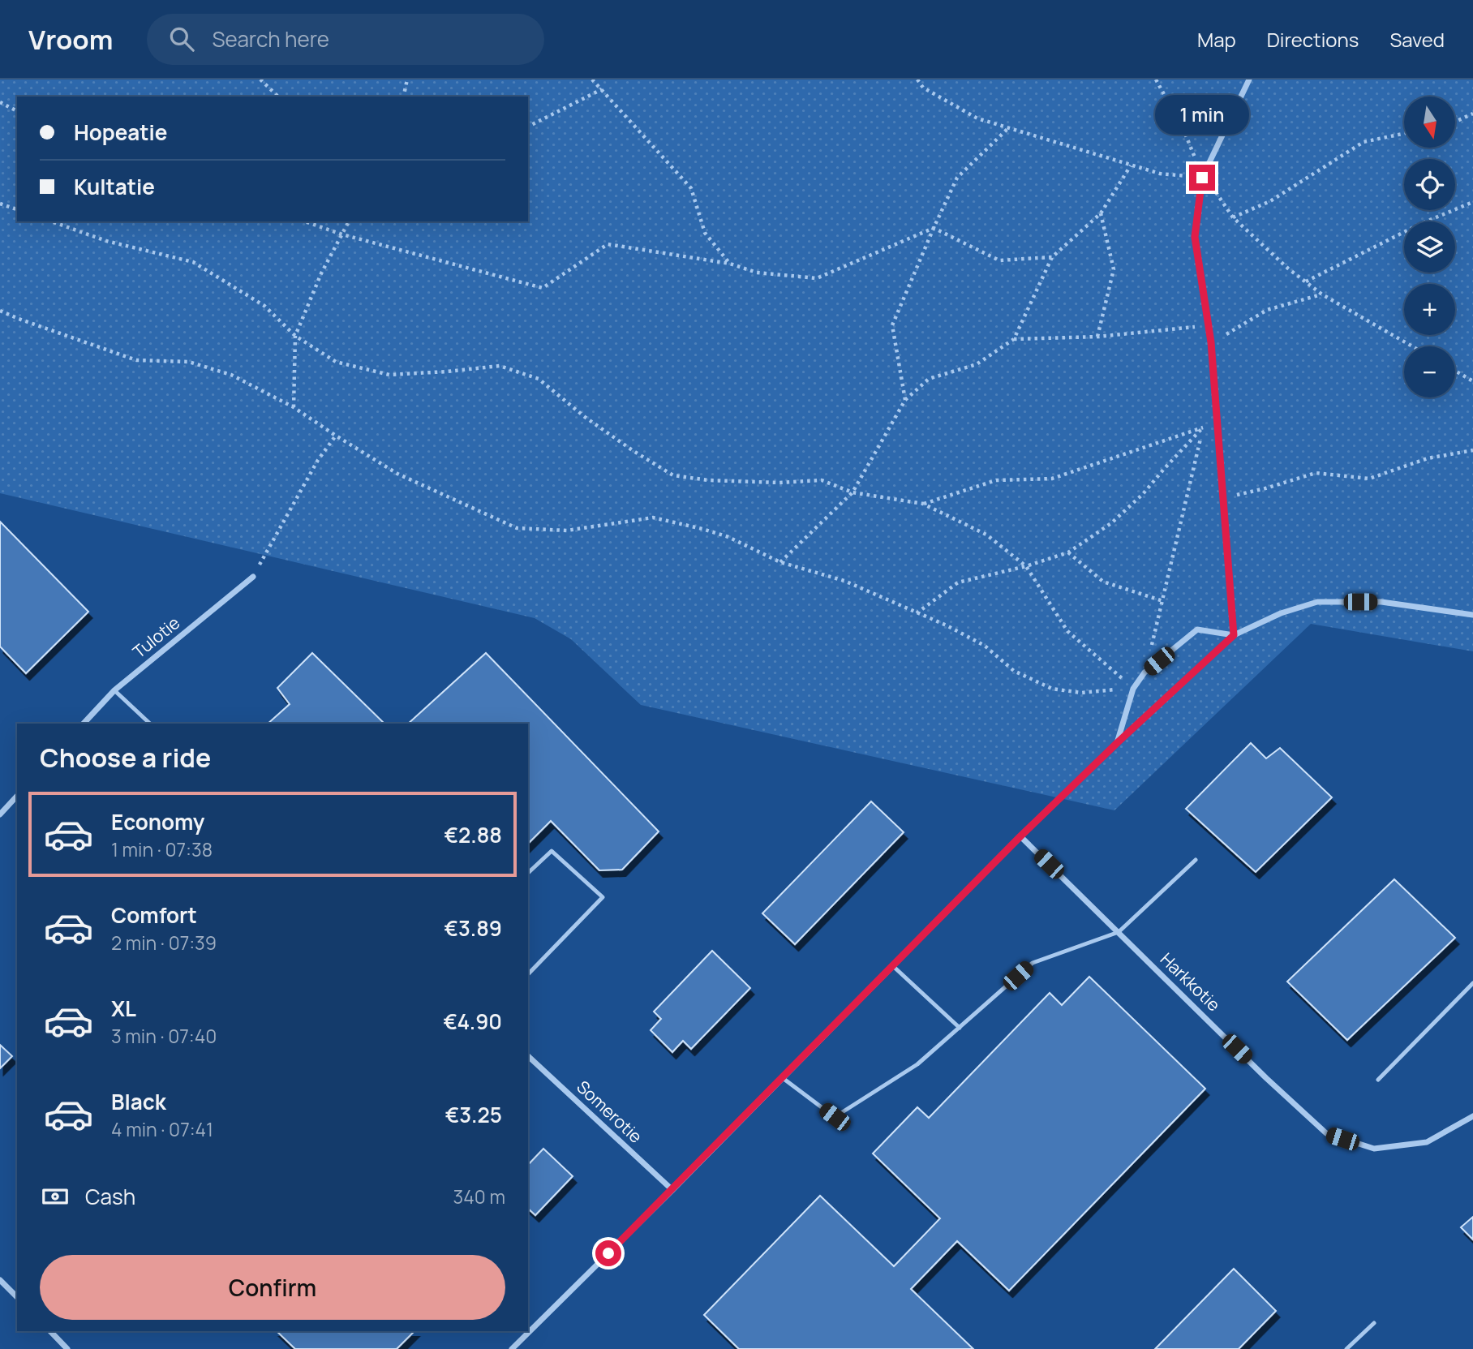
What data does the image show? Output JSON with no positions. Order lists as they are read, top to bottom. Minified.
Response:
{"streets":{"street":["Tulotie","Harkkotie","Somerotie"]},"north":"bottom","page":{"header":"Vroom","search":"Search here","nav":["Map","Directions","Saved"],"bubble":"1 min","map_buttons":["+","−"],"banner":["Hopeatie","Kultatie"],"heading":"Choose a ride","list":[{"name":"Economy","note":"1 min · 07:38","value":"€2.88"},{"name":"Comfort","note":"2 min · 07:39","value":"€3.89"},{"name":"XL","note":"3 min · 07:40","value":"€4.90"},{"name":"Black","note":"4 min · 07:41","value":"€3.25"}],"pay":["Cash","340 m"],"buttons":"Confirm"}}
